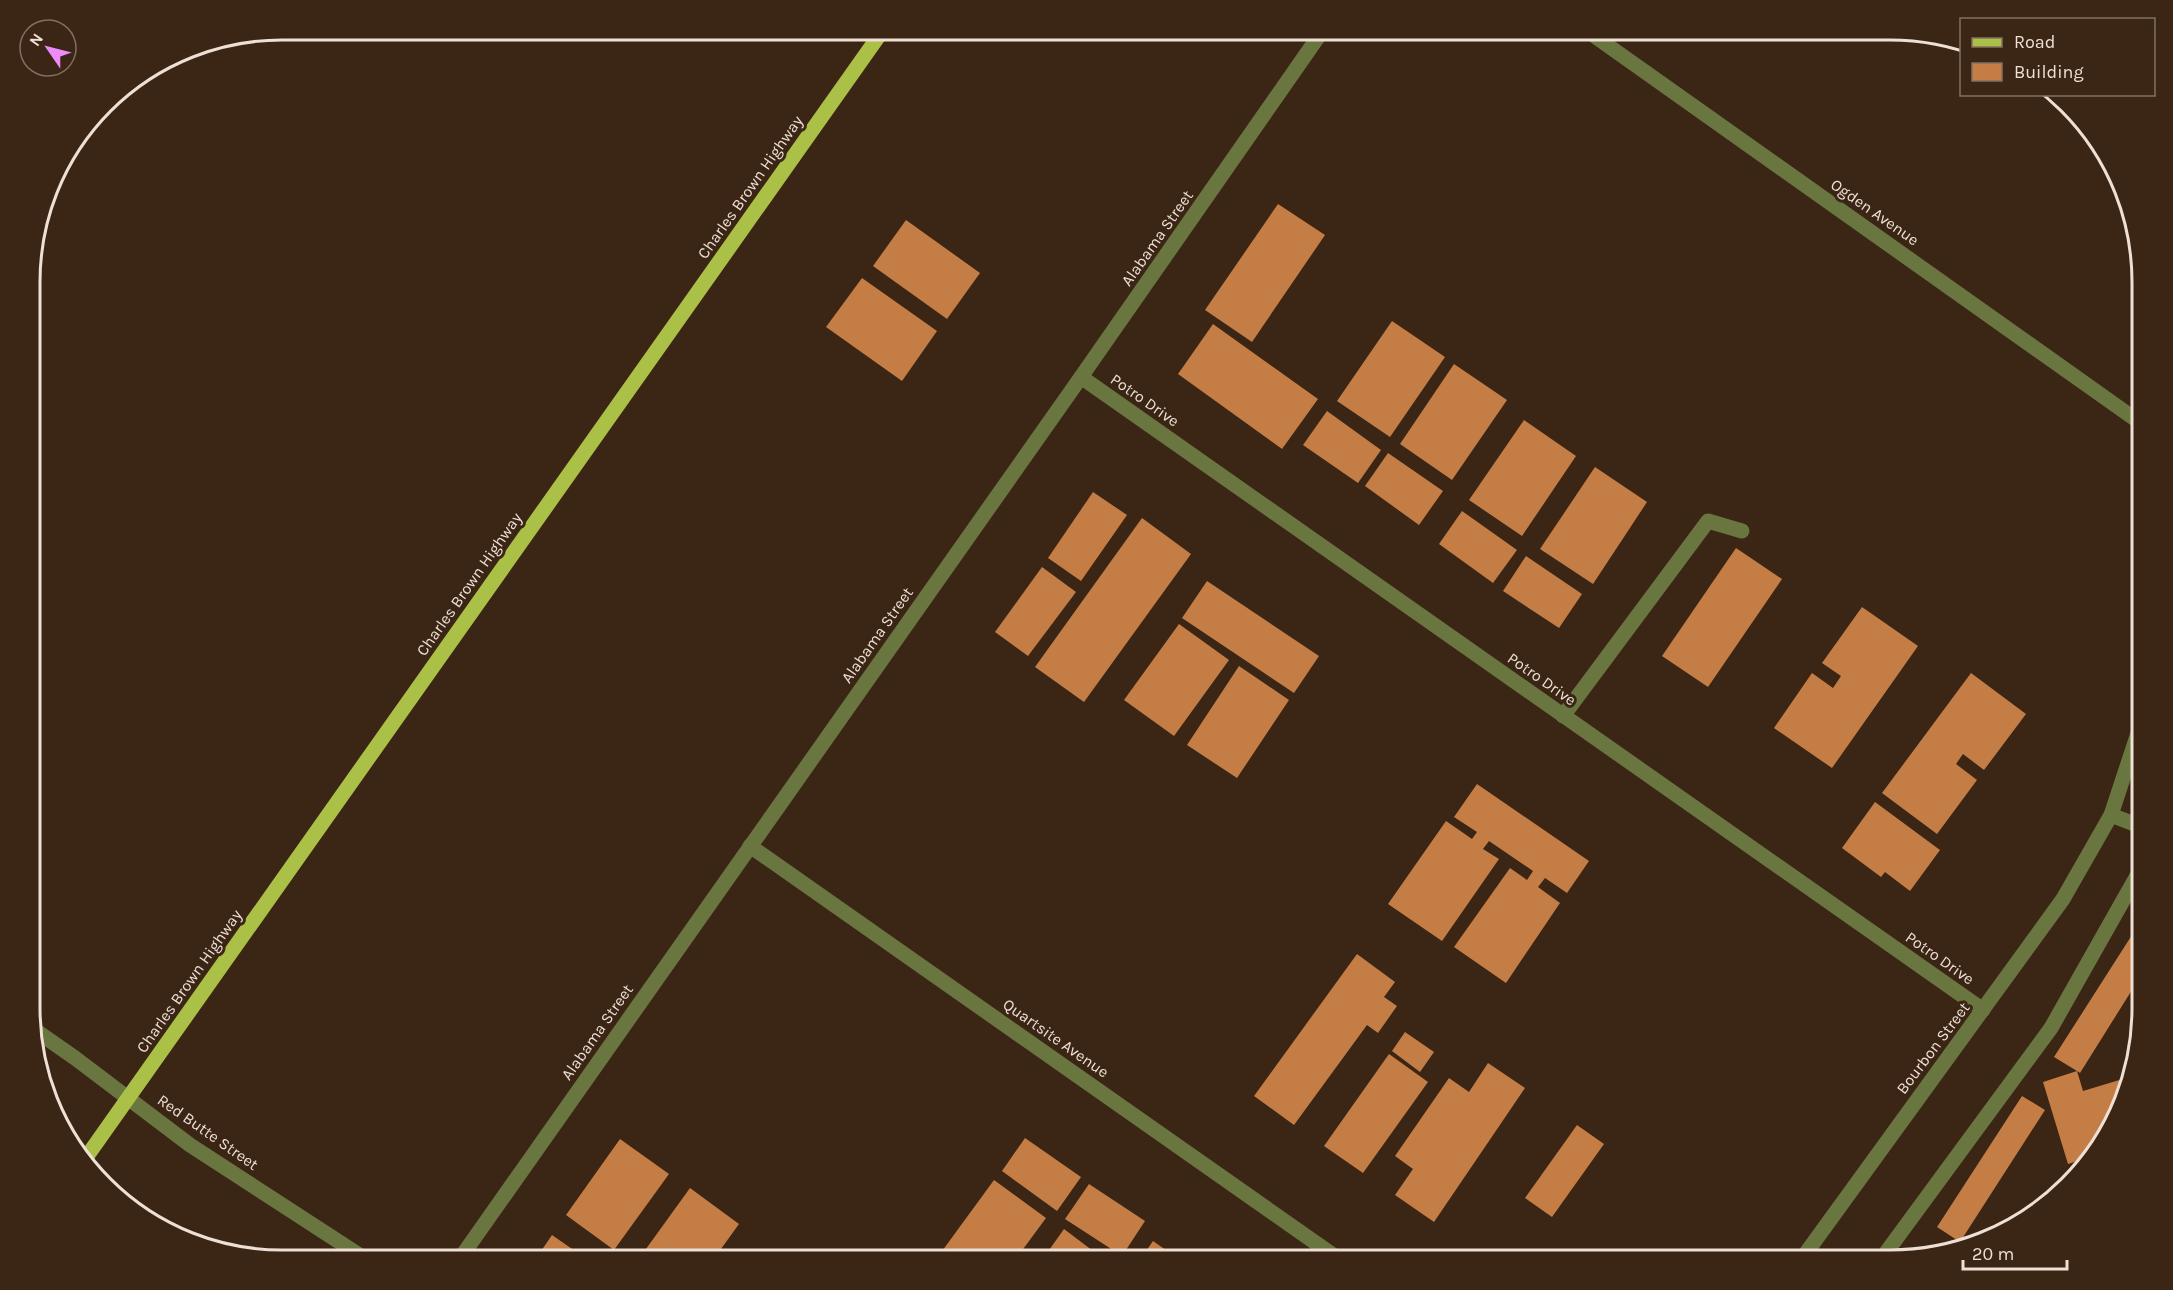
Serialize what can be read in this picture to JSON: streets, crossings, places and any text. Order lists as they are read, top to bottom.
{
  "streets": {
    "main road": ["Charles Brown Highway"],
    "street": [
      "Ogden Avenue",
      "Alabama Street",
      "Potro Drive",
      "Quartsite Avenue",
      "Bourbon Street",
      "Red Butte Street"
    ]
  },
  "crossings": [
    ["Charles Brown Highway", "Red Butte Street"],
    ["Alabama Street", "Potro Drive"],
    ["Alabama Street", "Quartsite Avenue"],
    ["Potro Drive", "Bourbon Street"]
  ],
  "legend": ["Road", "Building"],
  "scale_bar": "20 m",
  "north": "top left"
}
